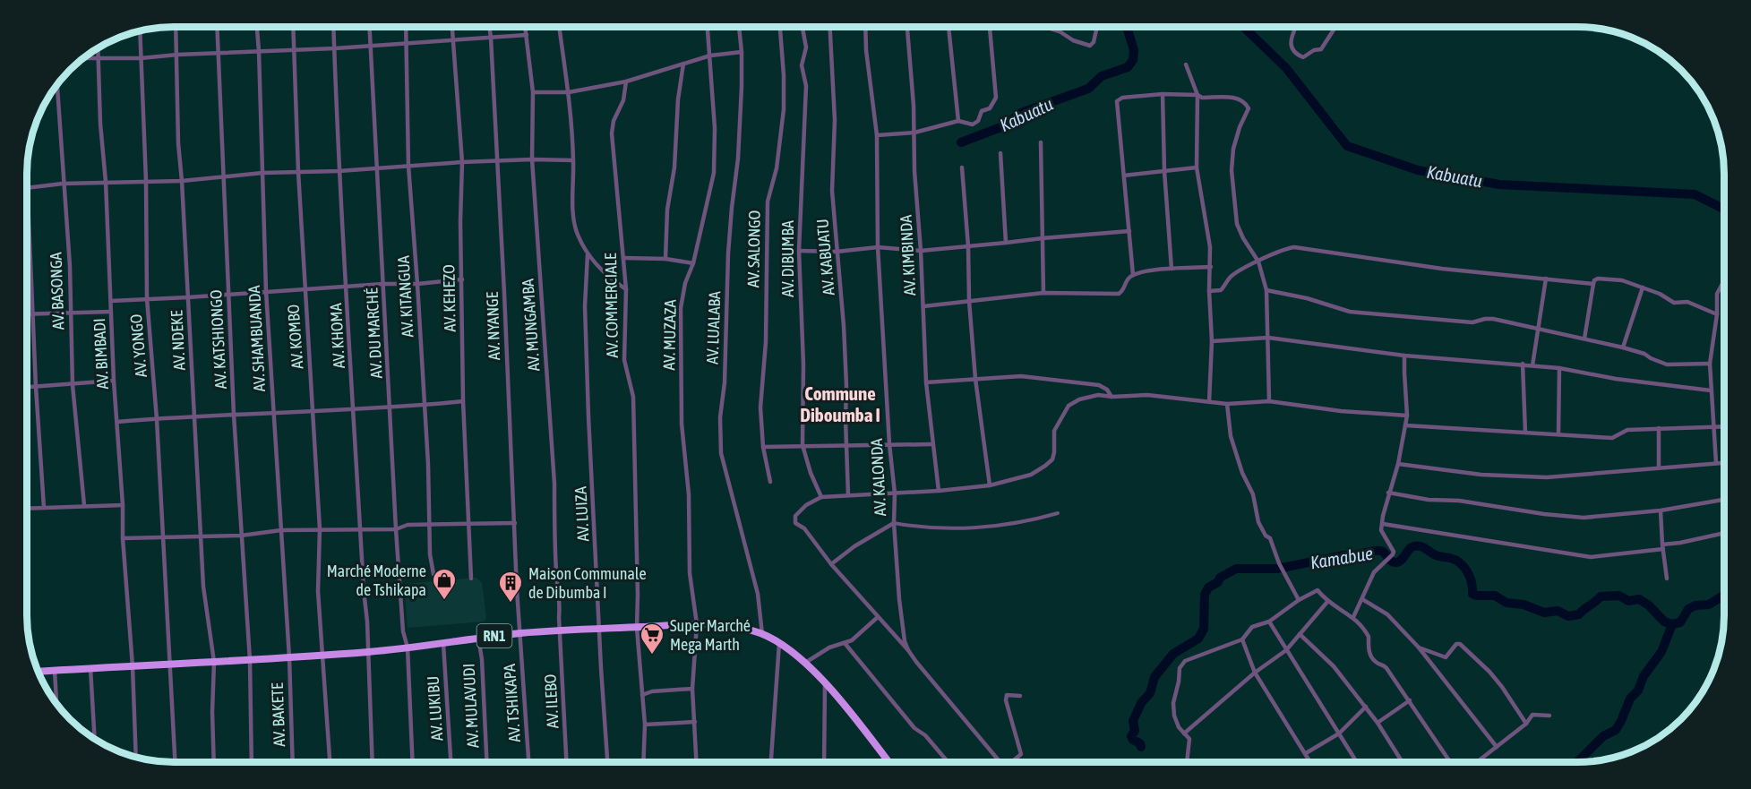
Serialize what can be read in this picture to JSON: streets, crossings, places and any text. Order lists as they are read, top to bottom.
{
  "streets": {
    "highway": ["RN1"],
    "street": [
      "AV. SALONGO",
      "AV. KIMBINDA",
      "AV. KABUATU",
      "AV. DIBUMBA",
      "AV. BASONGA",
      "AV. KITANGUA",
      "AV. KEHEZO",
      "AV. COMMERCIALE",
      "AV. MUNGAMBA",
      "AV. NYANGE",
      "AV. LUALABA",
      "AV. DU MARCHÉ",
      "AV. MUZAZA",
      "AV. KHOMA",
      "AV. KOMBO",
      "AV. SHAMBUANDA",
      "AV. KATSHIONGO",
      "AV. NDEKE",
      "AV. YONGO",
      "AV. BIMBADI",
      "AV. KALONDA",
      "AV. LUIZA",
      "AV. ILEBO",
      "AV. TSHIKAPA",
      "AV. MULAVUDI",
      "AV. LUKIBU",
      "AV. BAKETE"
    ]
  },
  "crossings": [
    ["AV. COMMERCIALE", "RN1"],
    ["AV. MUNGAMBA", "RN1"],
    ["AV. MUNGAMBA", "AV. ILEBO"],
    ["AV. NYANGE", "RN1"],
    ["AV. NYANGE", "AV. TSHIKAPA"],
    ["AV. LUALABA", "RN1"],
    ["AV. DU MARCHÉ", "RN1"],
    ["AV. MUZAZA", "RN1"],
    ["AV. KHOMA", "RN1"],
    ["AV. KOMBO", "RN1"],
    ["AV. SHAMBUANDA", "RN1"],
    ["AV. SHAMBUANDA", "AV. BAKETE"],
    ["AV. KATSHIONGO", "RN1"],
    ["AV. NDEKE", "RN1"],
    ["AV. YONGO", "RN1"],
    ["AV. BIMBADI", "RN1"],
    ["AV. LUIZA", "RN1"],
    ["RN1", "AV. ILEBO"],
    ["RN1", "AV. TSHIKAPA"],
    ["RN1", "AV. MULAVUDI"],
    ["RN1", "AV. LUKIBU"],
    ["RN1", "AV. BAKETE"]
  ],
  "districts": ["Commune Diboumba I"],
  "water": ["Kabuatu", "Kamabue"],
  "places": {
    "shop": ["Marché Moderne de Tshikapa"],
    "building": ["Maison Communale de Dibumba I"],
    "supermarket": ["Super Marché Mega Marth"]
  }
}
